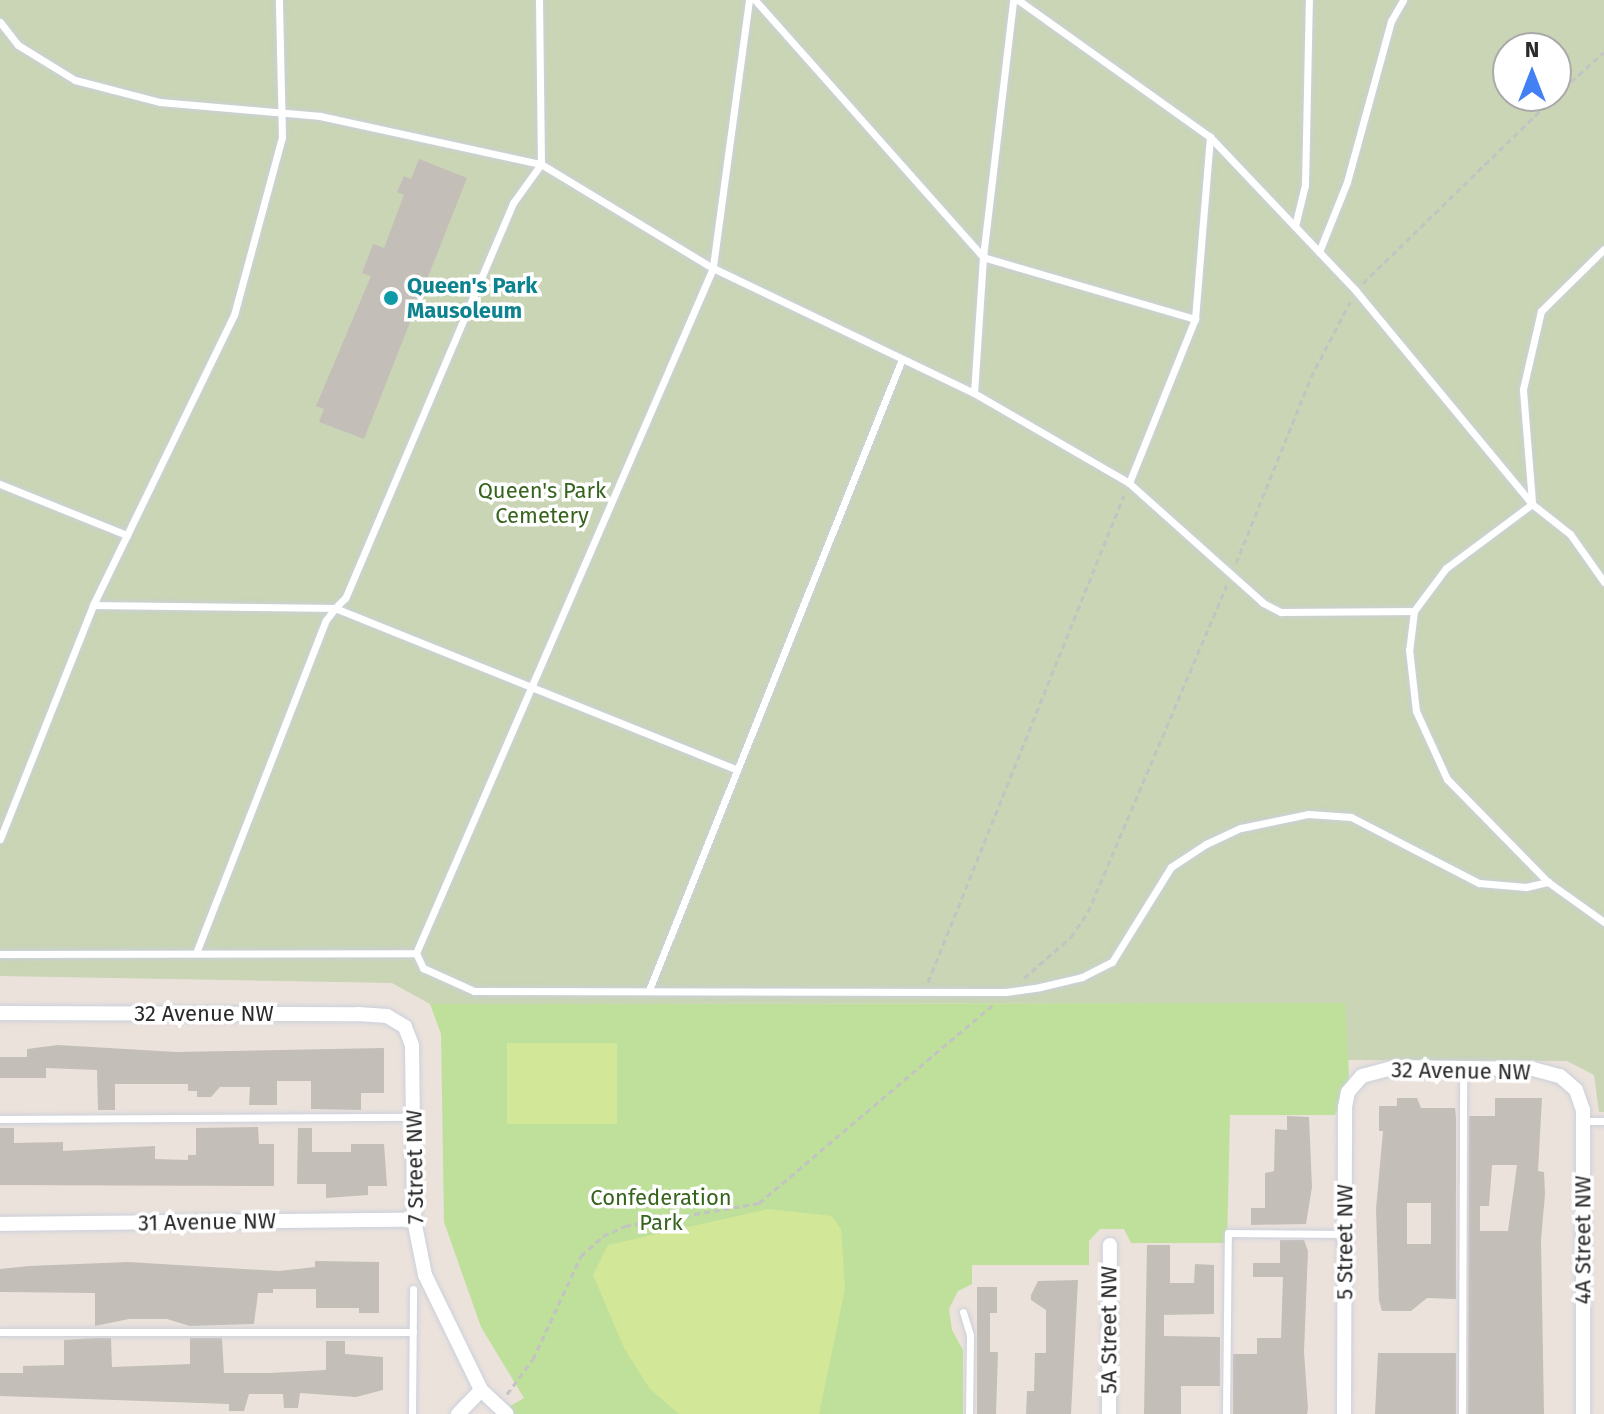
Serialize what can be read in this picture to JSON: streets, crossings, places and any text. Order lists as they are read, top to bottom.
{
  "streets": {
    "street": [
      "32 Avenue NW",
      "7 Street NW",
      "31 Avenue NW",
      "4A Street NW",
      "5 Street NW",
      "5A Street NW"
    ]
  },
  "crossings": [
    ["32 Avenue NW", "7 Street NW"],
    ["32 Avenue NW", "4A Street NW"],
    ["32 Avenue NW", "5 Street NW"],
    ["7 Street NW", "31 Avenue NW"]
  ],
  "parks": ["Queen's Park Cemetery", "Confederation Park"],
  "places": ["Queen's Park Mausoleum"],
  "north": "top"
}
